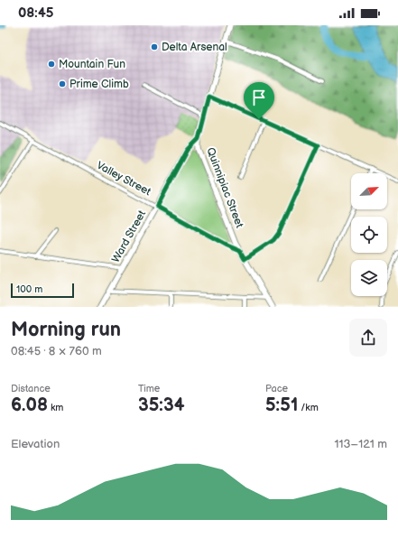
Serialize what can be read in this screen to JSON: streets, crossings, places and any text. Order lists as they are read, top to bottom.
{
  "streets": {
    "main road": ["Quinnipiac Street", "Ward Street"],
    "street": ["Valley Street"]
  },
  "crossings": [
    ["Valley Street", "Quinnipiac Street"],
    ["Valley Street", "Ward Street"],
    ["Quinnipiac Street", "Ward Street"]
  ],
  "places": ["Delta Arsenal", "Mountain Fun", "Prime Climb"],
  "scale_bar": "100 m",
  "north": "top right",
  "page": {
    "status": "08:45",
    "scale": "100 m",
    "heading": ["Morning run", "08:45 · 8 × 760 m"],
    "stats": [
      ["Distance", "6.08 km"],
      ["Time", "35:34"],
      ["Pace", "5:51 /km"]
    ],
    "chart": ["Elevation", "113–121 m"]
  }
}
